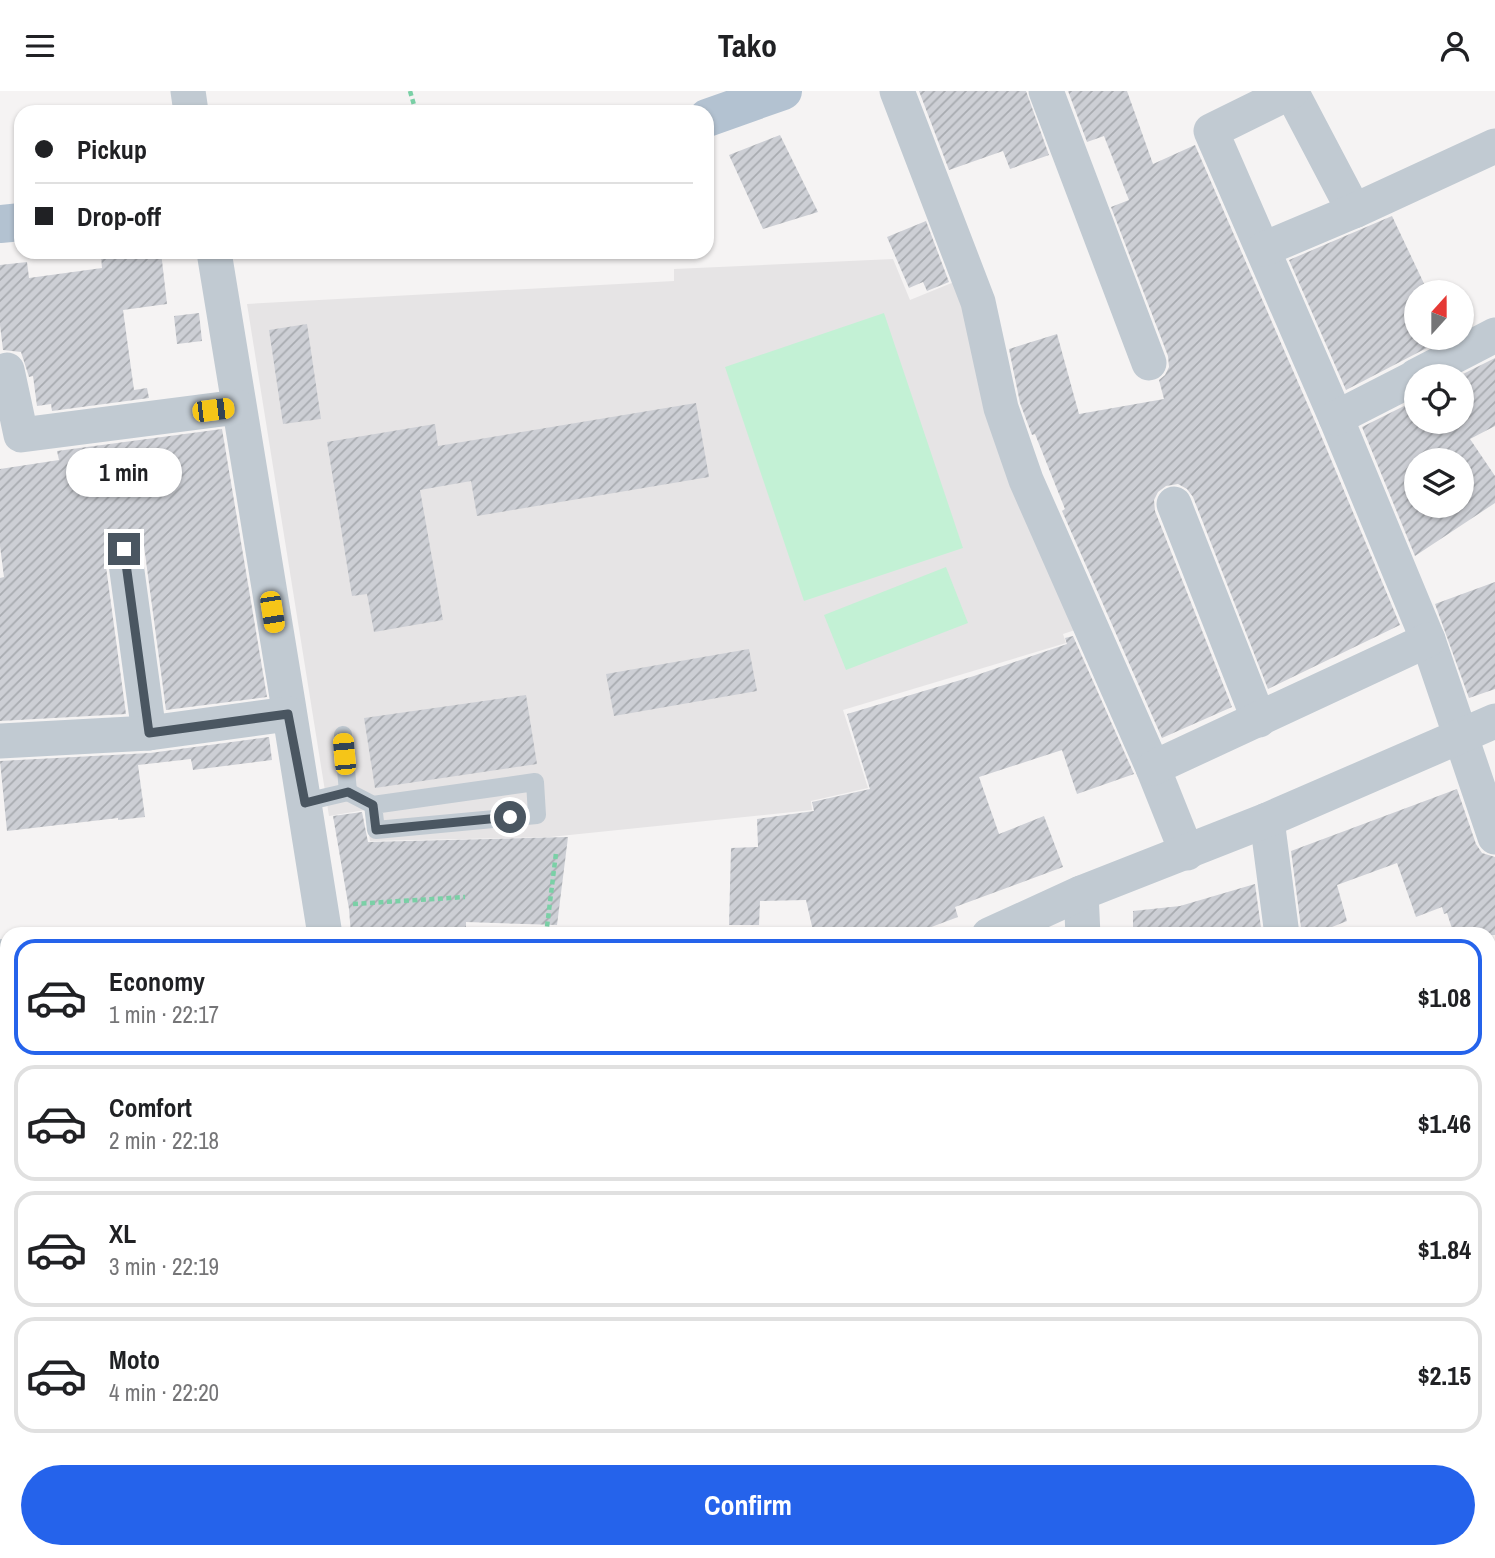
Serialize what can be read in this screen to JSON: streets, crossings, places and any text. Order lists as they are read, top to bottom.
{
  "north": "top",
  "page": {
    "header": "Tako",
    "banner": ["Pickup", "Drop-off"],
    "bubble": "1 min",
    "list": [
      {
        "name": "Economy",
        "note": "1 min · 22:17",
        "value": "$1.08"
      },
      {
        "name": "Comfort",
        "note": "2 min · 22:18",
        "value": "$1.46"
      },
      {
        "name": "XL",
        "note": "3 min · 22:19",
        "value": "$1.84"
      },
      {
        "name": "Moto",
        "note": "4 min · 22:20",
        "value": "$2.15"
      }
    ],
    "buttons": "Confirm"
  }
}
